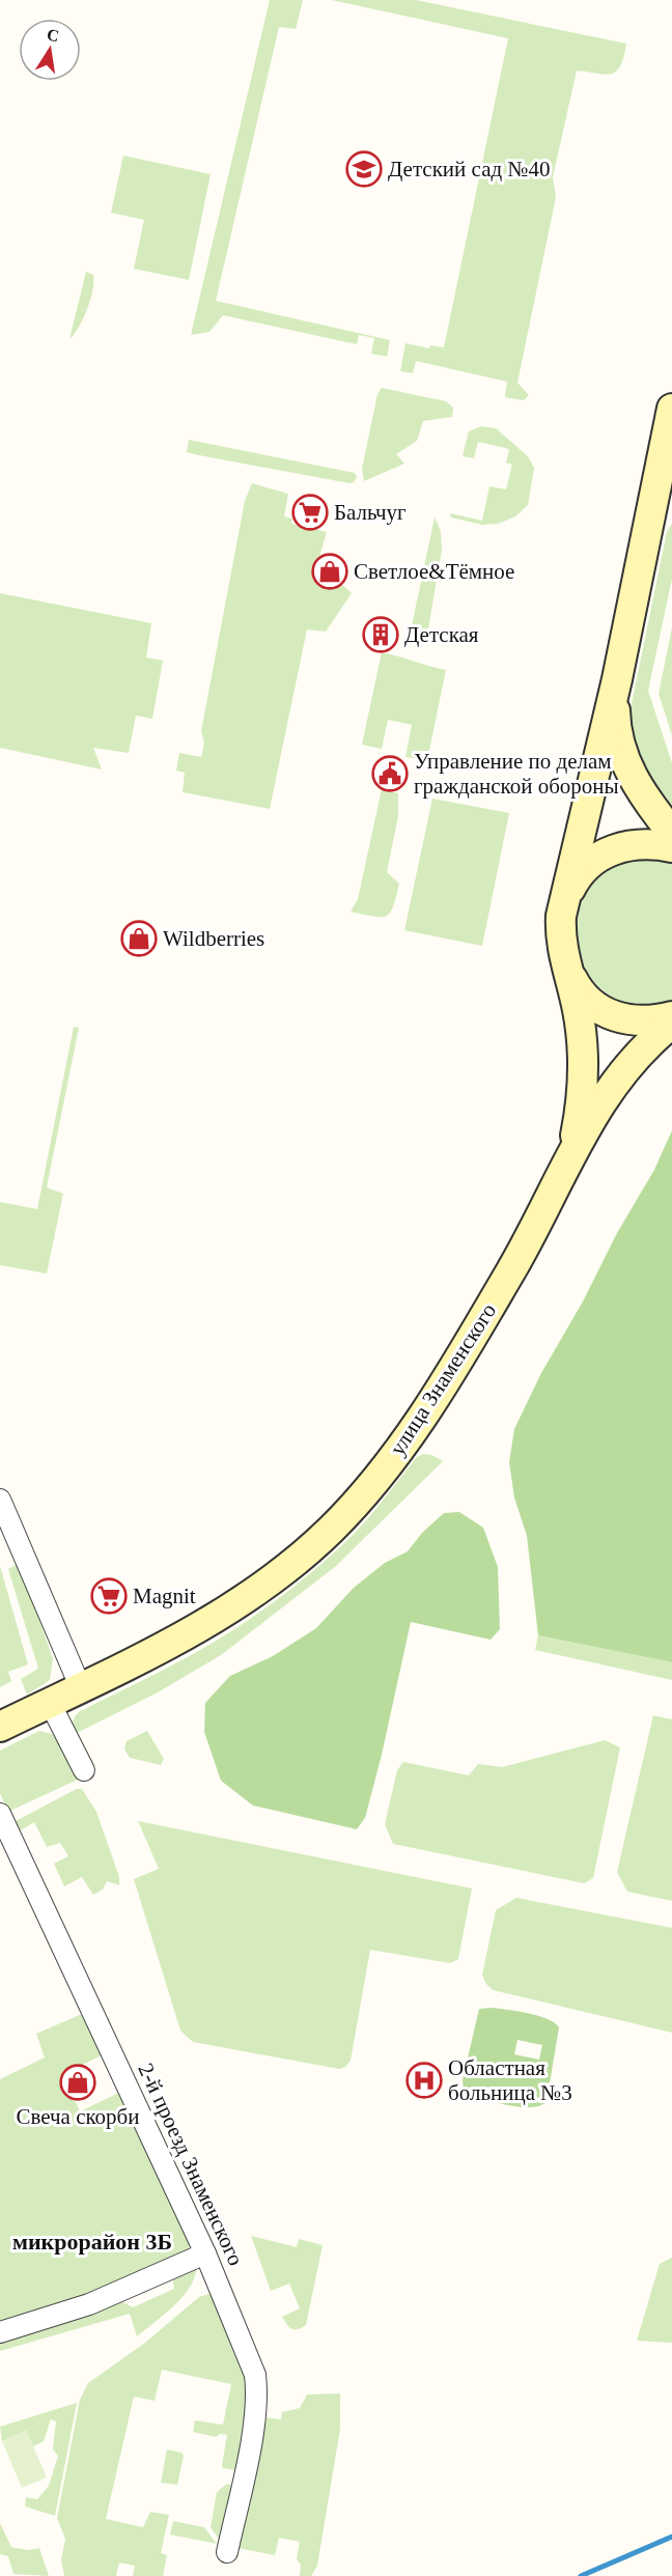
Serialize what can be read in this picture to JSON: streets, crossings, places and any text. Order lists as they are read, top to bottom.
{
  "streets": {
    "main road": ["улица Знаменского"],
    "street": ["2-й проезд Знаменского"]
  },
  "districts": ["микрорайон 3Б"],
  "places": {
    "school or university": ["Детский сад №40"],
    "supermarket": ["Бальчуг", "Magnit"],
    "shop": ["Светлое&Тёмное", "Wildberries", "Свеча скорби"],
    "building": ["Детская"],
    "public building": ["Управление по делам гражданской обороны"],
    "hospital": ["Областная больница №3"]
  },
  "north": "top"
}
